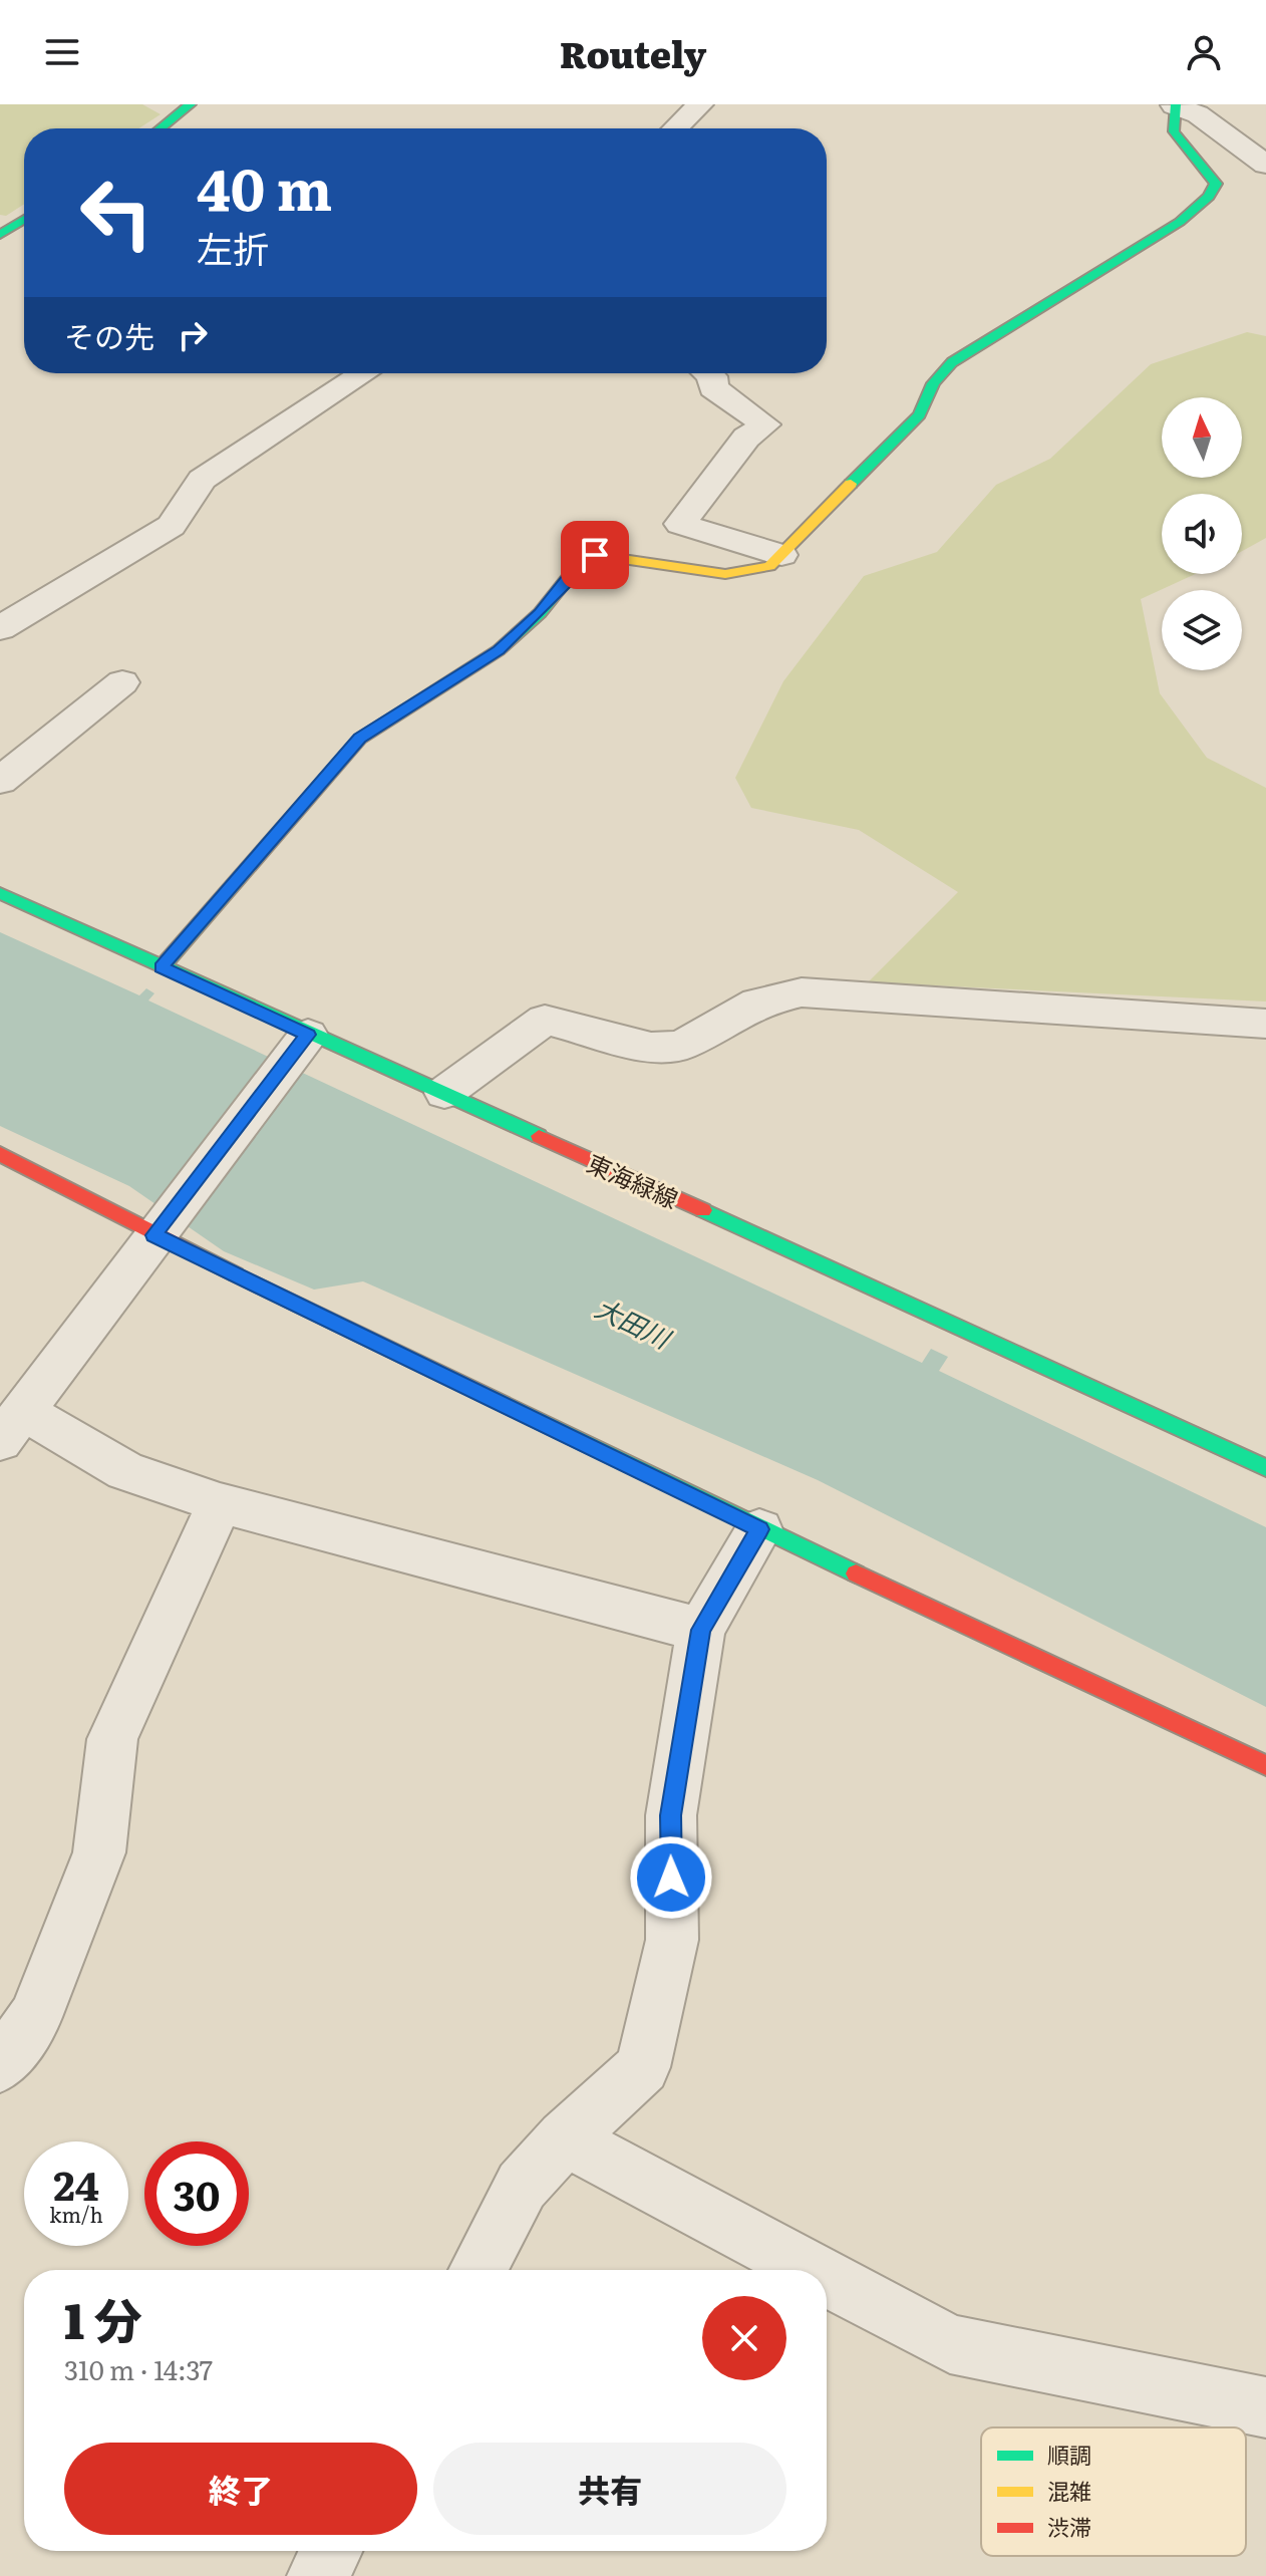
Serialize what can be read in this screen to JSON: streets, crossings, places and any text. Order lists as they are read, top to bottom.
{
  "streets": {
    "street": ["東海緑線"]
  },
  "water": ["大田川"],
  "legend": ["順調", "混雑", "渋滞"],
  "north": "top",
  "page": {
    "header": "Routely",
    "turn": ["40 m", "左折"],
    "then": "その先",
    "speed": "24 km/h",
    "limit": "30",
    "heading": ["1 分", "310 m · 14:37"],
    "buttons": ["終了", "共有"]
  }
}
